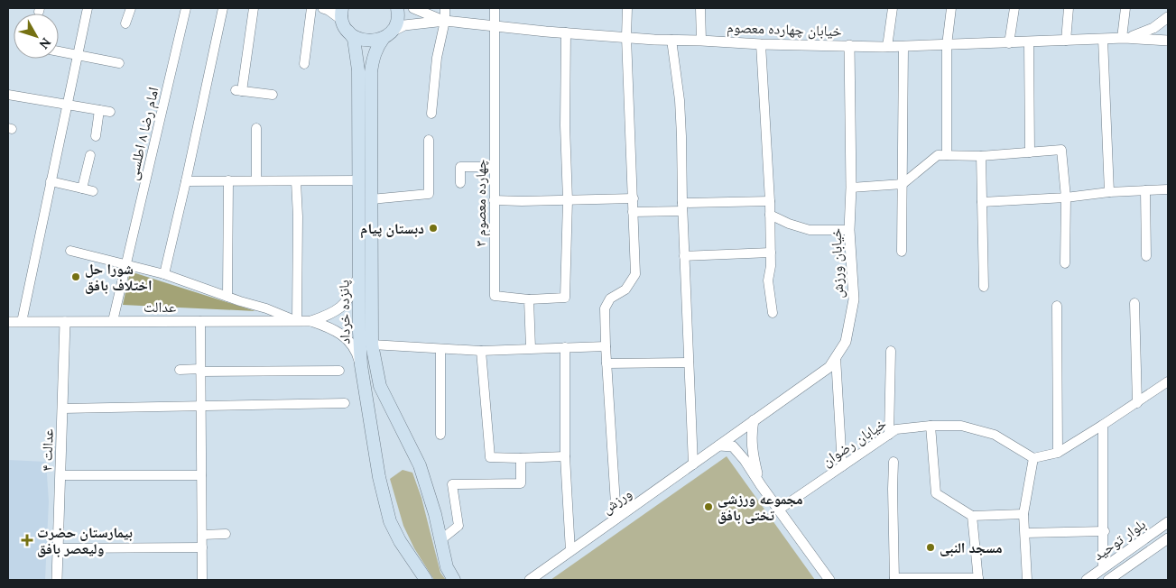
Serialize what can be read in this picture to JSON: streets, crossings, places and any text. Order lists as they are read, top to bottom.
{
  "streets": {
    "main road": ["پانزده خرداد"],
    "street": [
      "خیابان چهارده معصوم",
      "امام رضا ۸ اطلسی",
      "چهارده معصوم ۳",
      "خیابان ورزش",
      "عدالت",
      "خیابان رضوان",
      "عدالت ۴",
      "ورزش",
      "بلوار توحید"
    ]
  },
  "crossings": [
    ["خیابان چهارده معصوم", "چهارده معصوم ۳"],
    ["خیابان چهارده معصوم", "خیابان ورزش"],
    ["امام رضا ۸ اطلسی", "عدالت"],
    ["خیابان ورزش", "ورزش"],
    ["عدالت", "پانزده خرداد"],
    ["عدالت", "عدالت ۴"]
  ],
  "places": {
    "other": [
      "دبستان پیام",
      "شورا حل اختلاف بافق",
      "مجموعه ورزشی تختی بافق",
      "مسجد النبی"
    ],
    "health": ["بیمارستان حضرت ولیعصر بافق"]
  },
  "north": "bottom right"
}
